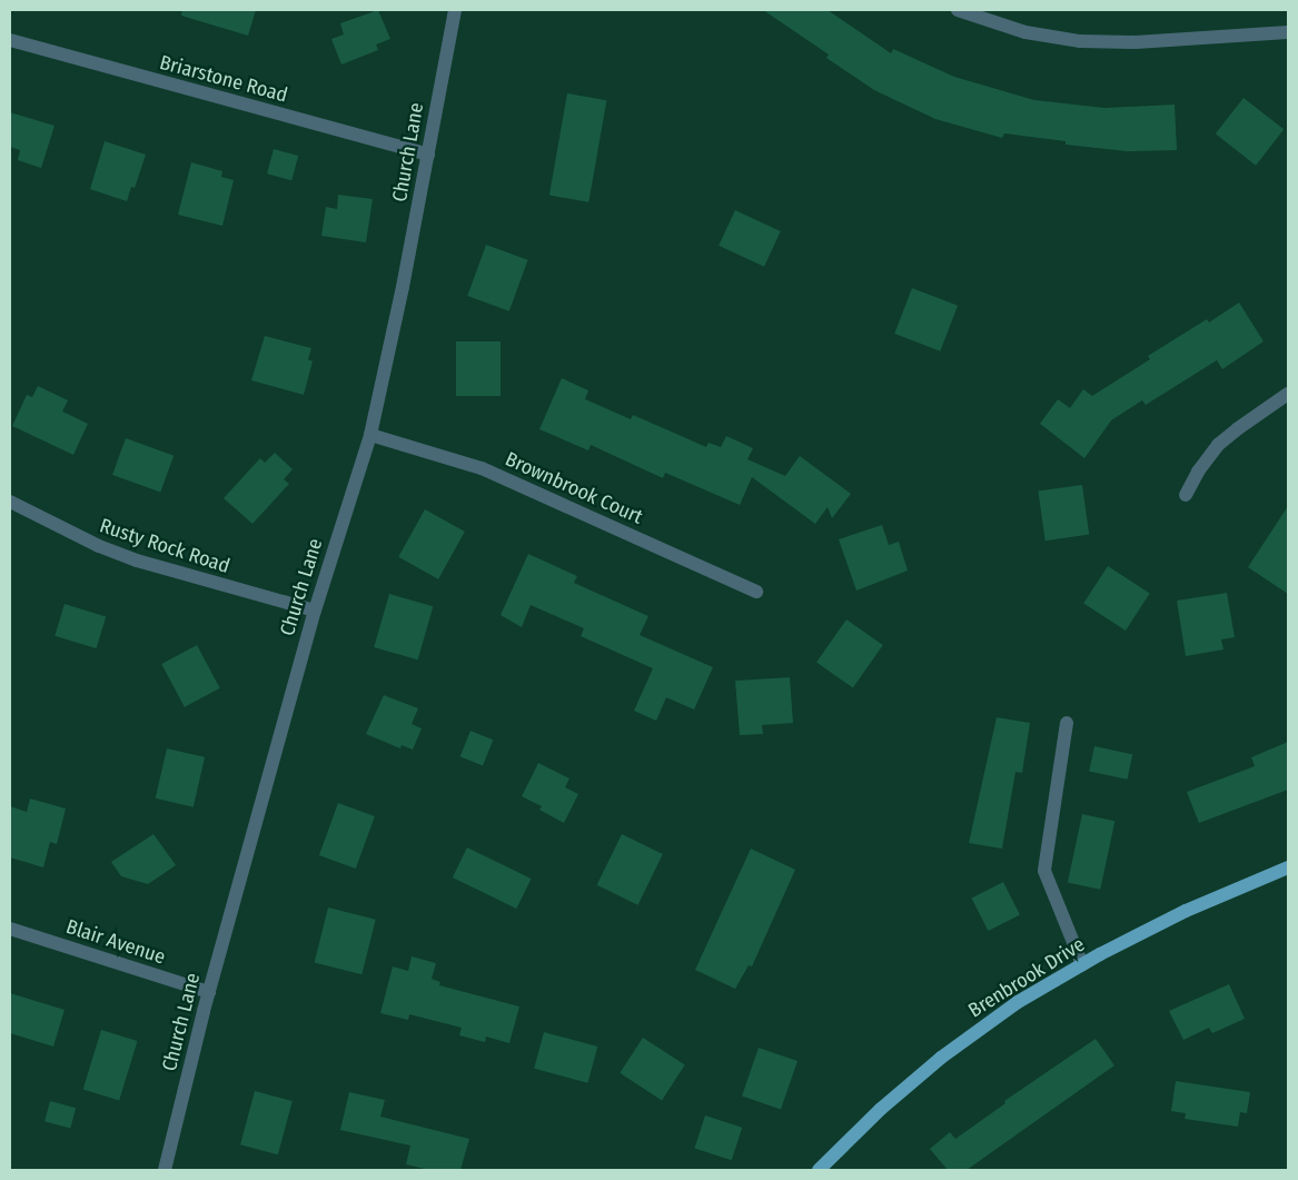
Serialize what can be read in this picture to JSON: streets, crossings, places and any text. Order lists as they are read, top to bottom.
{
  "streets": {
    "main road": ["Brenbrook Drive"],
    "street": [
      "Briarstone Road",
      "Church Lane",
      "Brownbrook Court",
      "Rusty Rock Road",
      "Blair Avenue"
    ]
  },
  "crossings": [
    ["Briarstone Road", "Church Lane"],
    ["Church Lane", "Brownbrook Court"],
    ["Church Lane", "Rusty Rock Road"],
    ["Church Lane", "Blair Avenue"]
  ]
}
